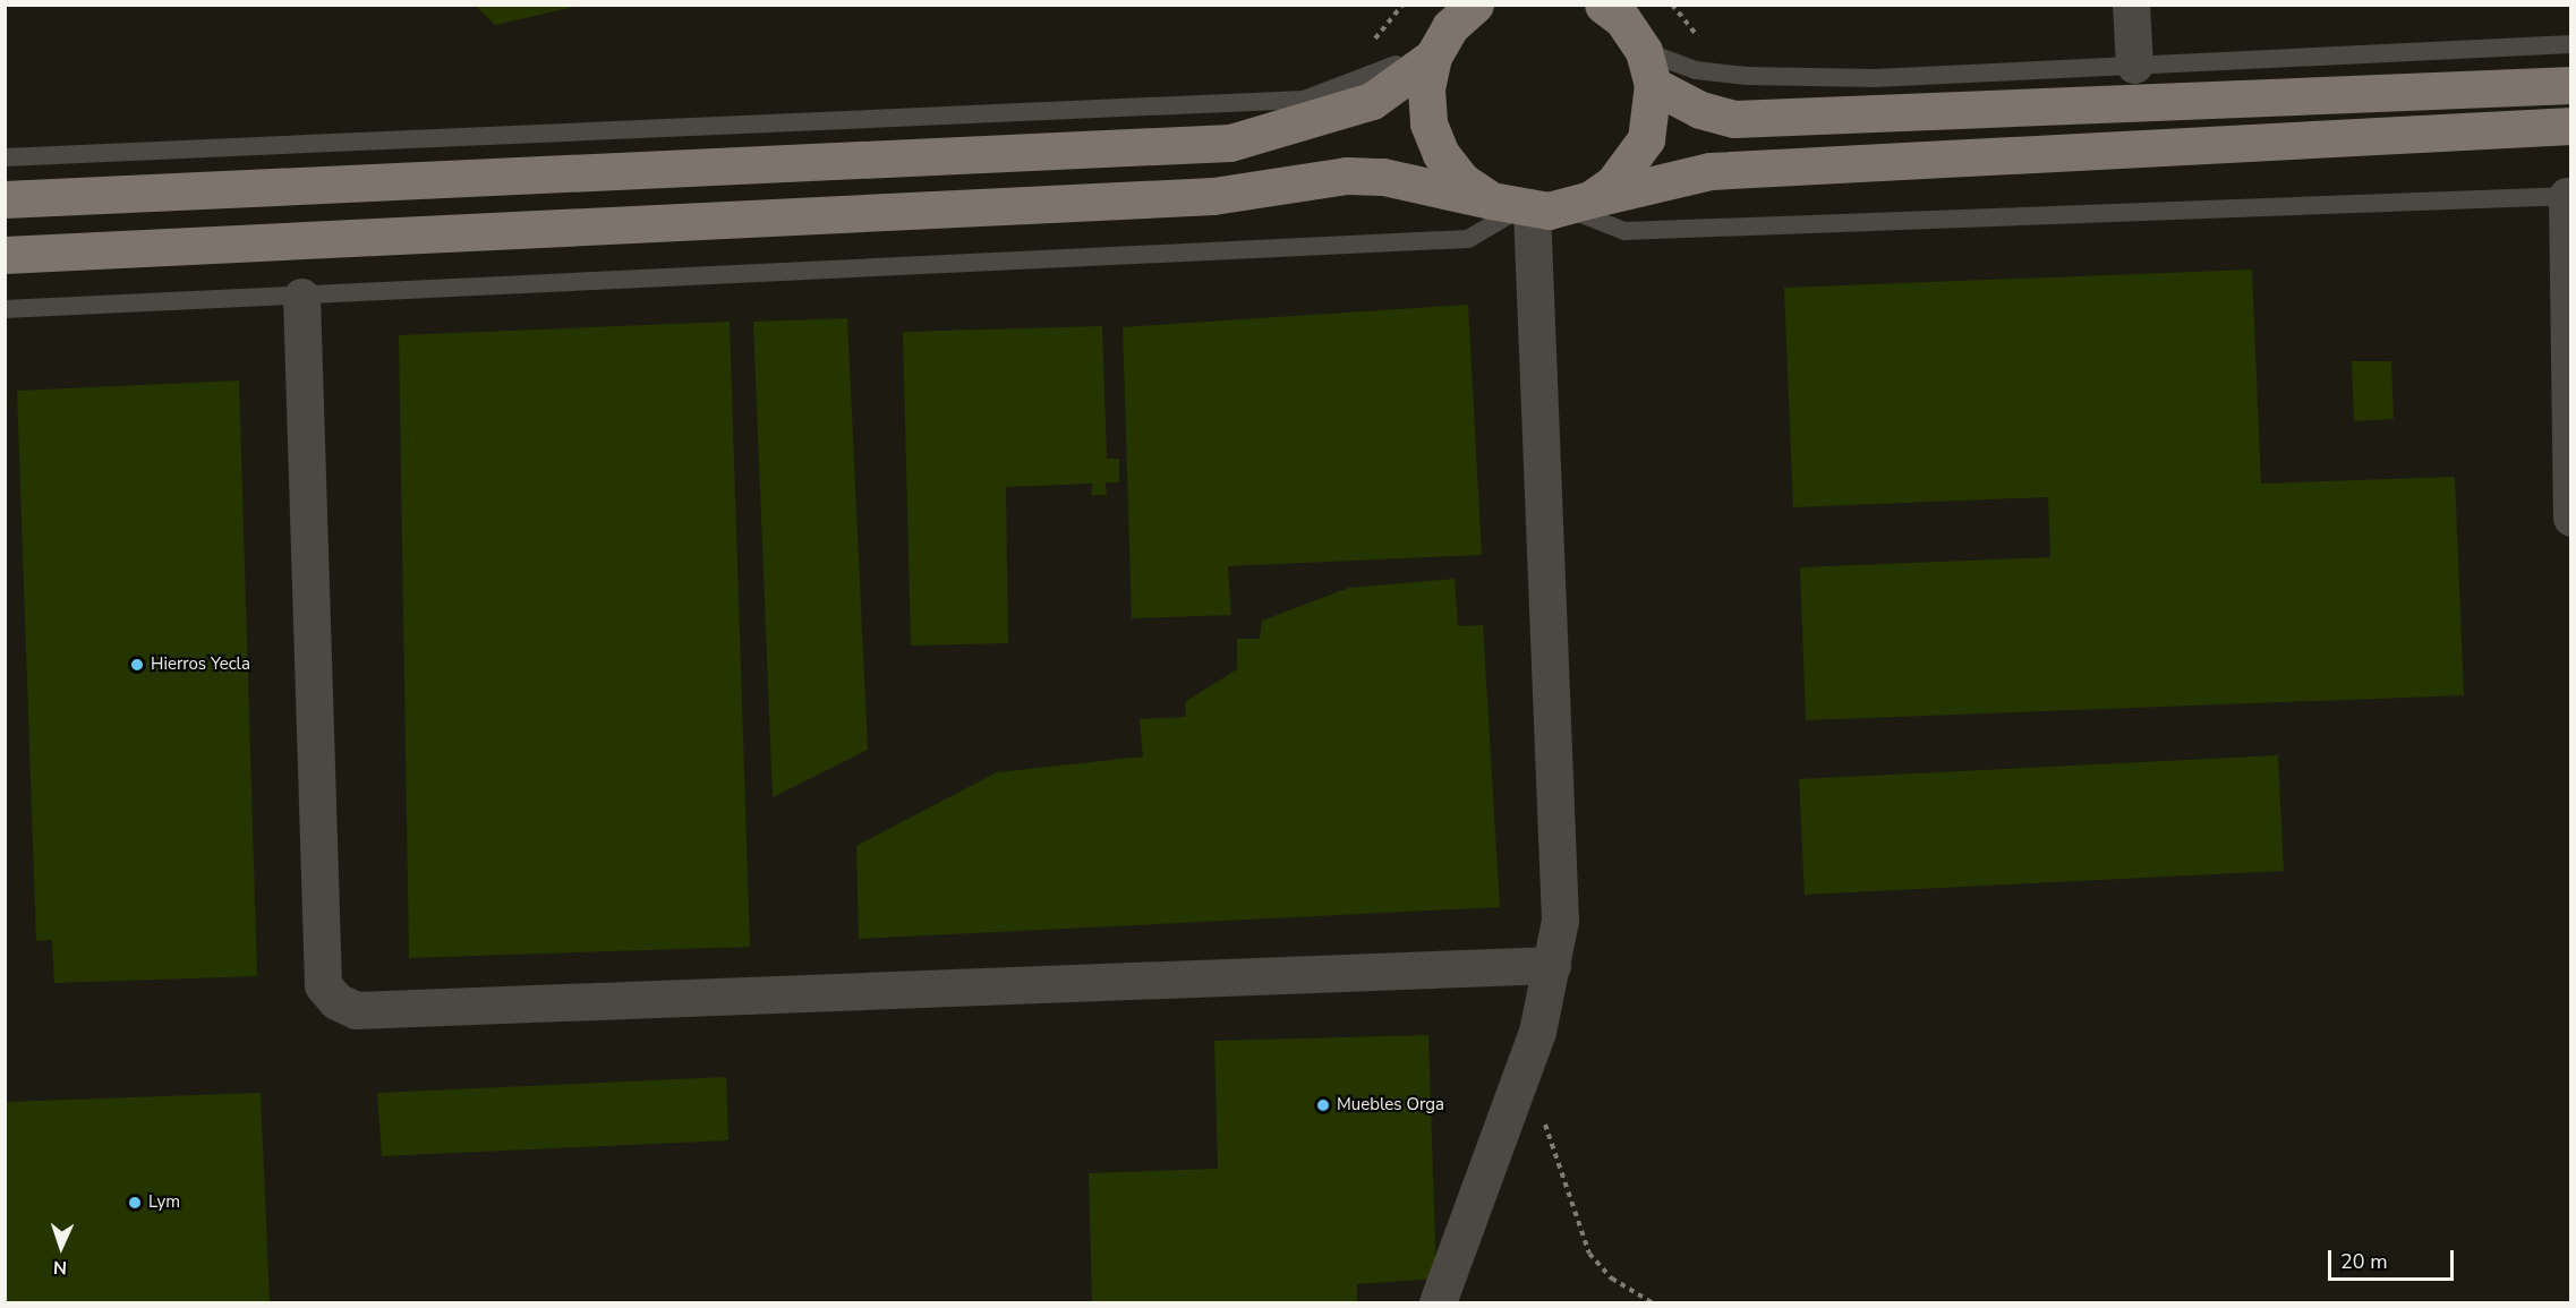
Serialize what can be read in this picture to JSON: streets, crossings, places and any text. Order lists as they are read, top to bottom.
{
  "places": ["Hierros Yecla", "Muebles Orga", "Lym"],
  "scale_bar": "20 m",
  "north": "bottom"
}
